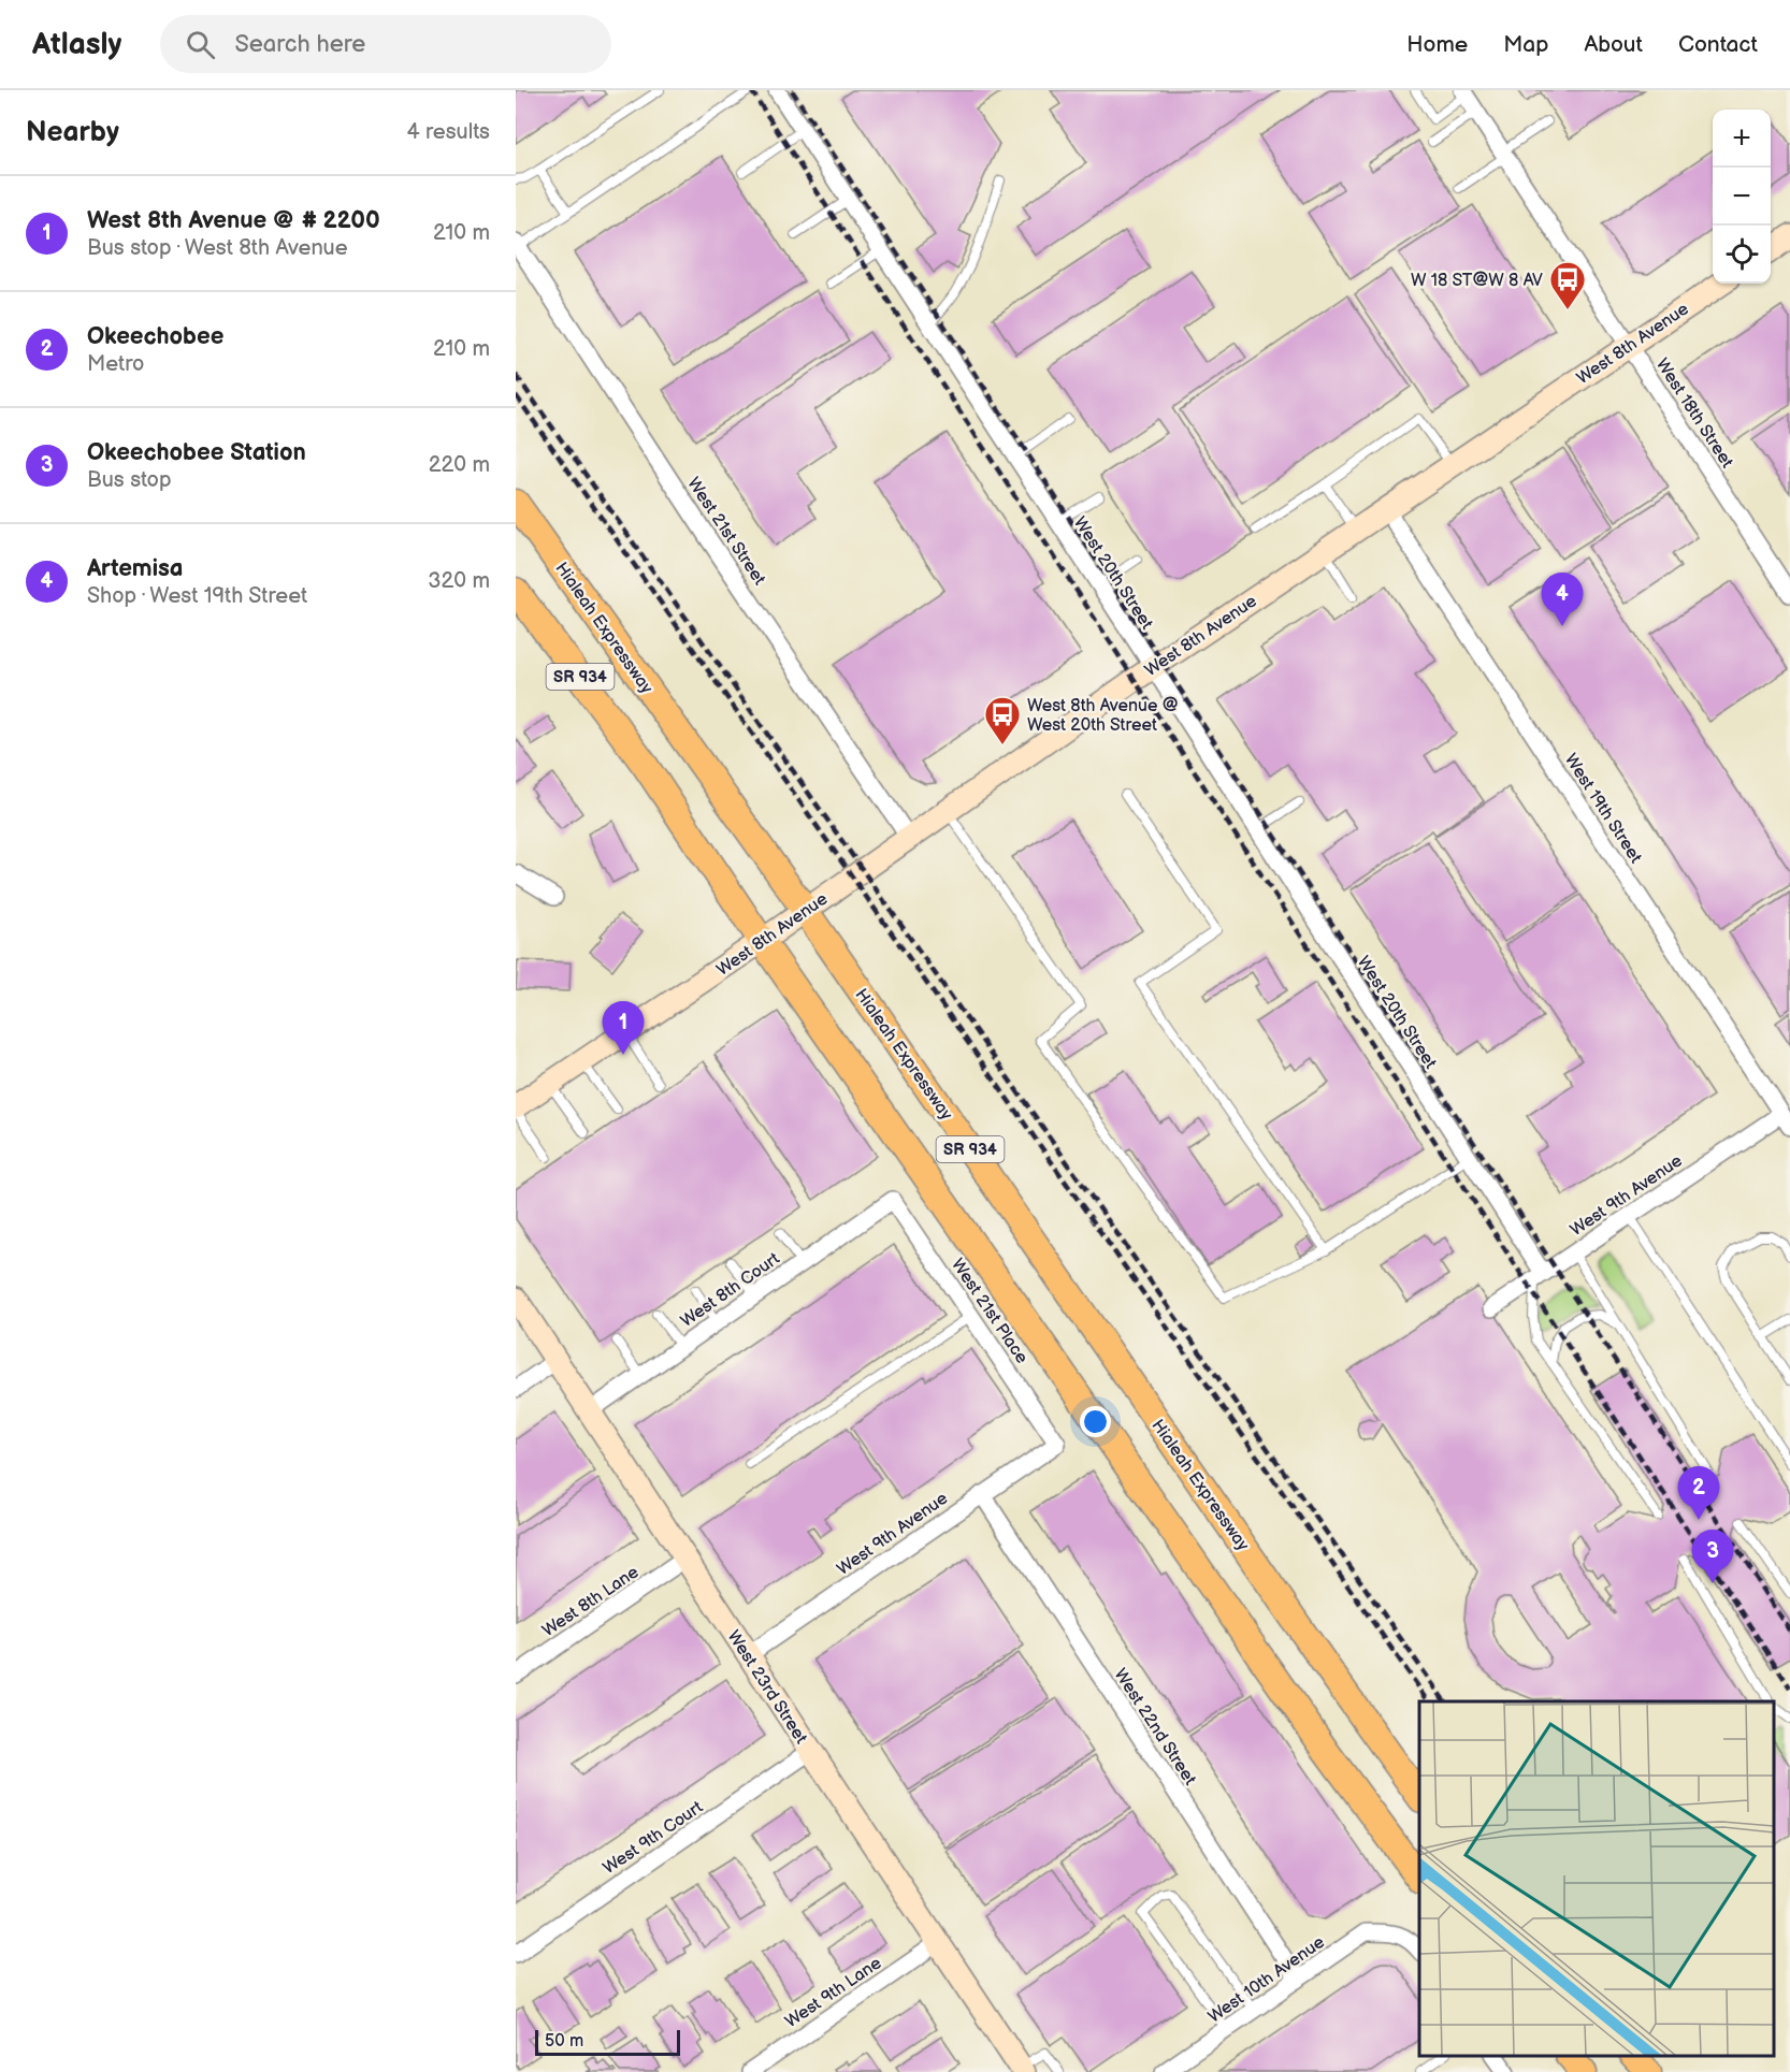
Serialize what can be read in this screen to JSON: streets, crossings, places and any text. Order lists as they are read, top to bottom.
{
  "streets": {
    "main road": ["Hialeah Expressway", "SR 934"],
    "street": [
      "West 8th Avenue",
      "West 18th Street",
      "West 21st Street",
      "West 20th Street",
      "West 19th Street",
      "West 9th Avenue",
      "West 8th Court",
      "West 21st Place",
      "West 8th Lane",
      "West 23rd Street",
      "West 22nd Street",
      "West 9th Court",
      "West 10th Avenue",
      "West 9th Lane"
    ]
  },
  "crossings": [
    ["West 8th Avenue", "West 18th Street"],
    ["West 8th Avenue", "West 21st Street"],
    ["West 8th Avenue", "West 20th Street"],
    ["West 8th Avenue", "Hialeah Expressway"],
    ["West 8th Avenue", "SR 934"],
    ["West 8th Avenue", "West 19th Street"],
    ["West 20th Street", "West 9th Avenue"],
    ["West 19th Street", "West 9th Avenue"],
    ["West 9th Avenue", "West 21st Place"],
    ["West 9th Avenue", "West 23rd Street"],
    ["West 9th Avenue", "West 22nd Street"],
    ["West 8th Court", "West 21st Place"],
    ["West 8th Court", "West 23rd Street"],
    ["West 8th Lane", "West 23rd Street"],
    ["West 23rd Street", "West 9th Court"],
    ["West 23rd Street", "West 9th Lane"],
    ["West 22nd Street", "West 10th Avenue"]
  ],
  "places": {
    "bus stop": ["W 18 ST@W 8 AV", "West 8th Avenue @ West 20th Street"]
  },
  "scale_bar": "50 m",
  "page": {
    "header": "Atlasly",
    "search": "Search here",
    "nav": [
      "Home",
      "Map",
      "About",
      "Contact"
    ],
    "heading": ["Nearby", "4 results"],
    "map_buttons": ["+", "−"],
    "list": [
      {
        "mark": "1",
        "name": "West 8th Avenue @ # 2200",
        "note": "Bus stop · West 8th Avenue",
        "value": "210 m"
      },
      {
        "mark": "2",
        "name": "Okeechobee",
        "note": "Metro",
        "value": "210 m"
      },
      {
        "mark": "3",
        "name": "Okeechobee Station",
        "note": "Bus stop",
        "value": "220 m"
      },
      {
        "mark": "4",
        "name": "Artemisa",
        "note": "Shop · West 19th Street",
        "value": "320 m"
      }
    ],
    "pins": [
      "4",
      "1",
      "2",
      "3"
    ],
    "scale": "50 m"
  }
}
